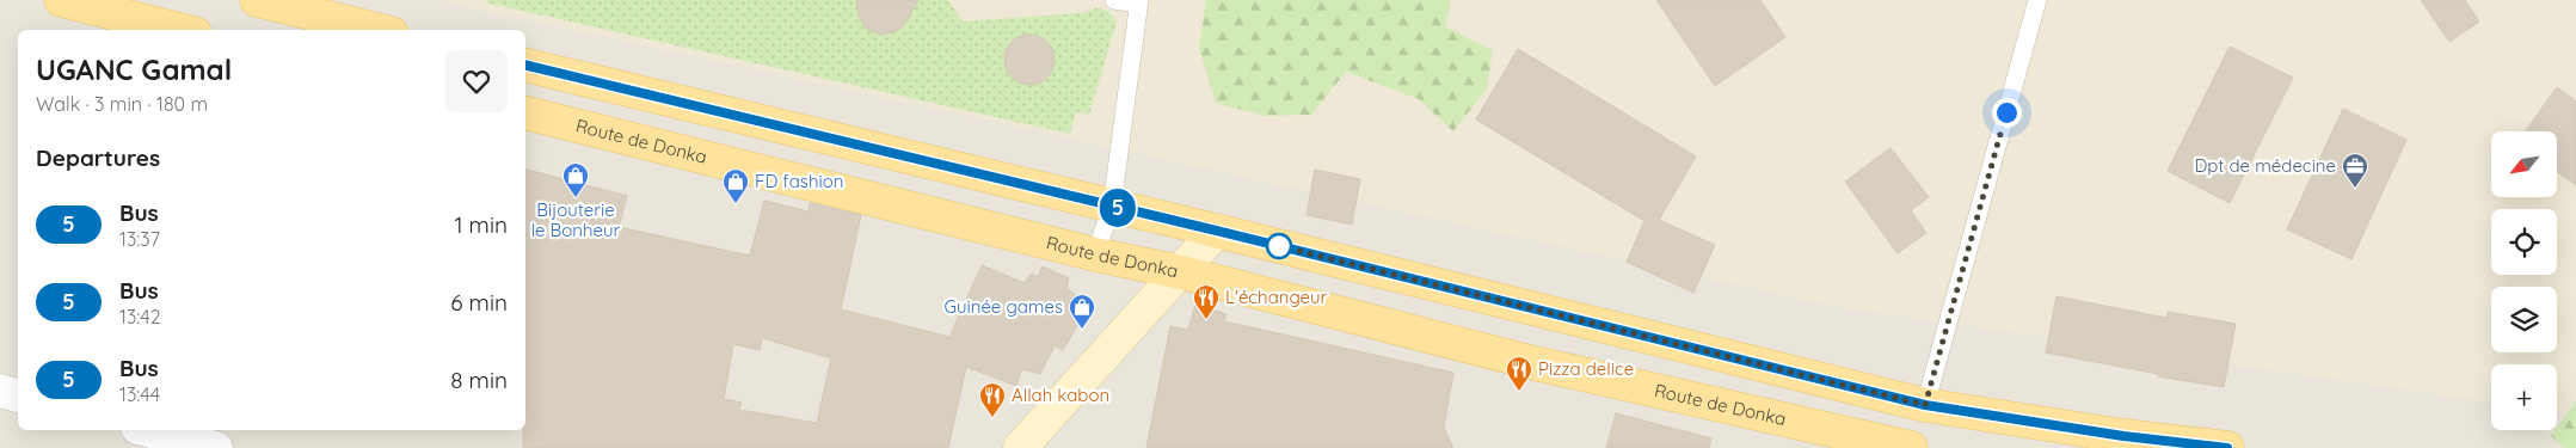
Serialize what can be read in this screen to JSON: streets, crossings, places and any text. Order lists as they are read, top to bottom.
{
  "streets": {
    "main road": ["Route de Donka"]
  },
  "places": {
    "office": ["Dpt de médecine"],
    "shop": ["Bijouterie le Bonheur", "FD fashion", "Guinée games"],
    "restaurant": ["L'échangeur", "Pizza delice", "Allah kabon"]
  },
  "lines": ["bus line 5"],
  "north": "bottom left",
  "page": {
    "on_map": "5",
    "heading": [
      ["UGANC Gamal", "Walk · 3 min · 180 m"],
      "Departures"
    ],
    "map_buttons": "+",
    "list": [
      {
        "mark": "5",
        "name": "Bus",
        "note": "13:37",
        "value": "1 min"
      },
      {
        "mark": "5",
        "name": "Bus",
        "note": "13:42",
        "value": "6 min"
      },
      {
        "mark": "5",
        "name": "Bus",
        "note": "13:44",
        "value": "8 min"
      }
    ]
  }
}
